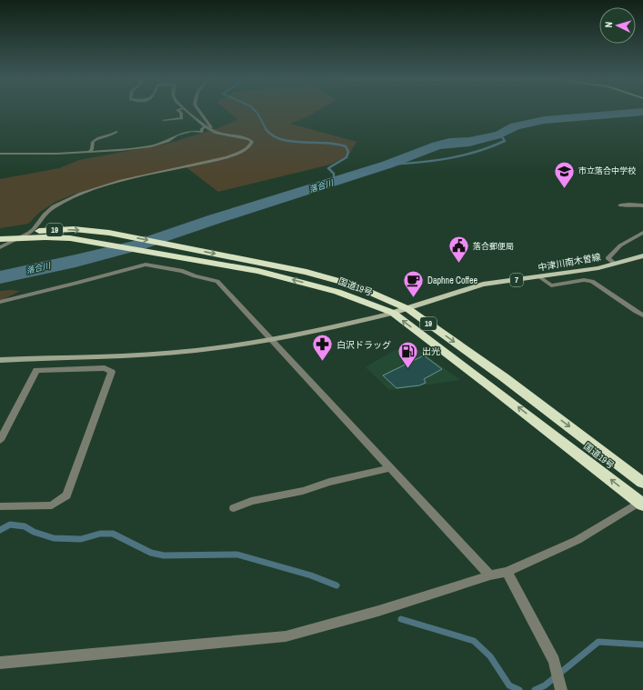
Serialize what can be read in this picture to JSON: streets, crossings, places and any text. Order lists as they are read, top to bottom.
{
  "streets": {
    "highway": ["19", "国道19号"],
    "main road": ["中津川南木曽線", "7"]
  },
  "crossings": [
    ["中津川南木曽線", "国道19号"]
  ],
  "water": ["落合川"],
  "places": {
    "school or university": ["市立落合中学校"],
    "public building": ["落合郵便局"],
    "cafe": ["Daphne Coffee"],
    "pharmacy": ["白沢ドラッグ"],
    "fuel station": ["出光"]
  },
  "north": "left"
}
